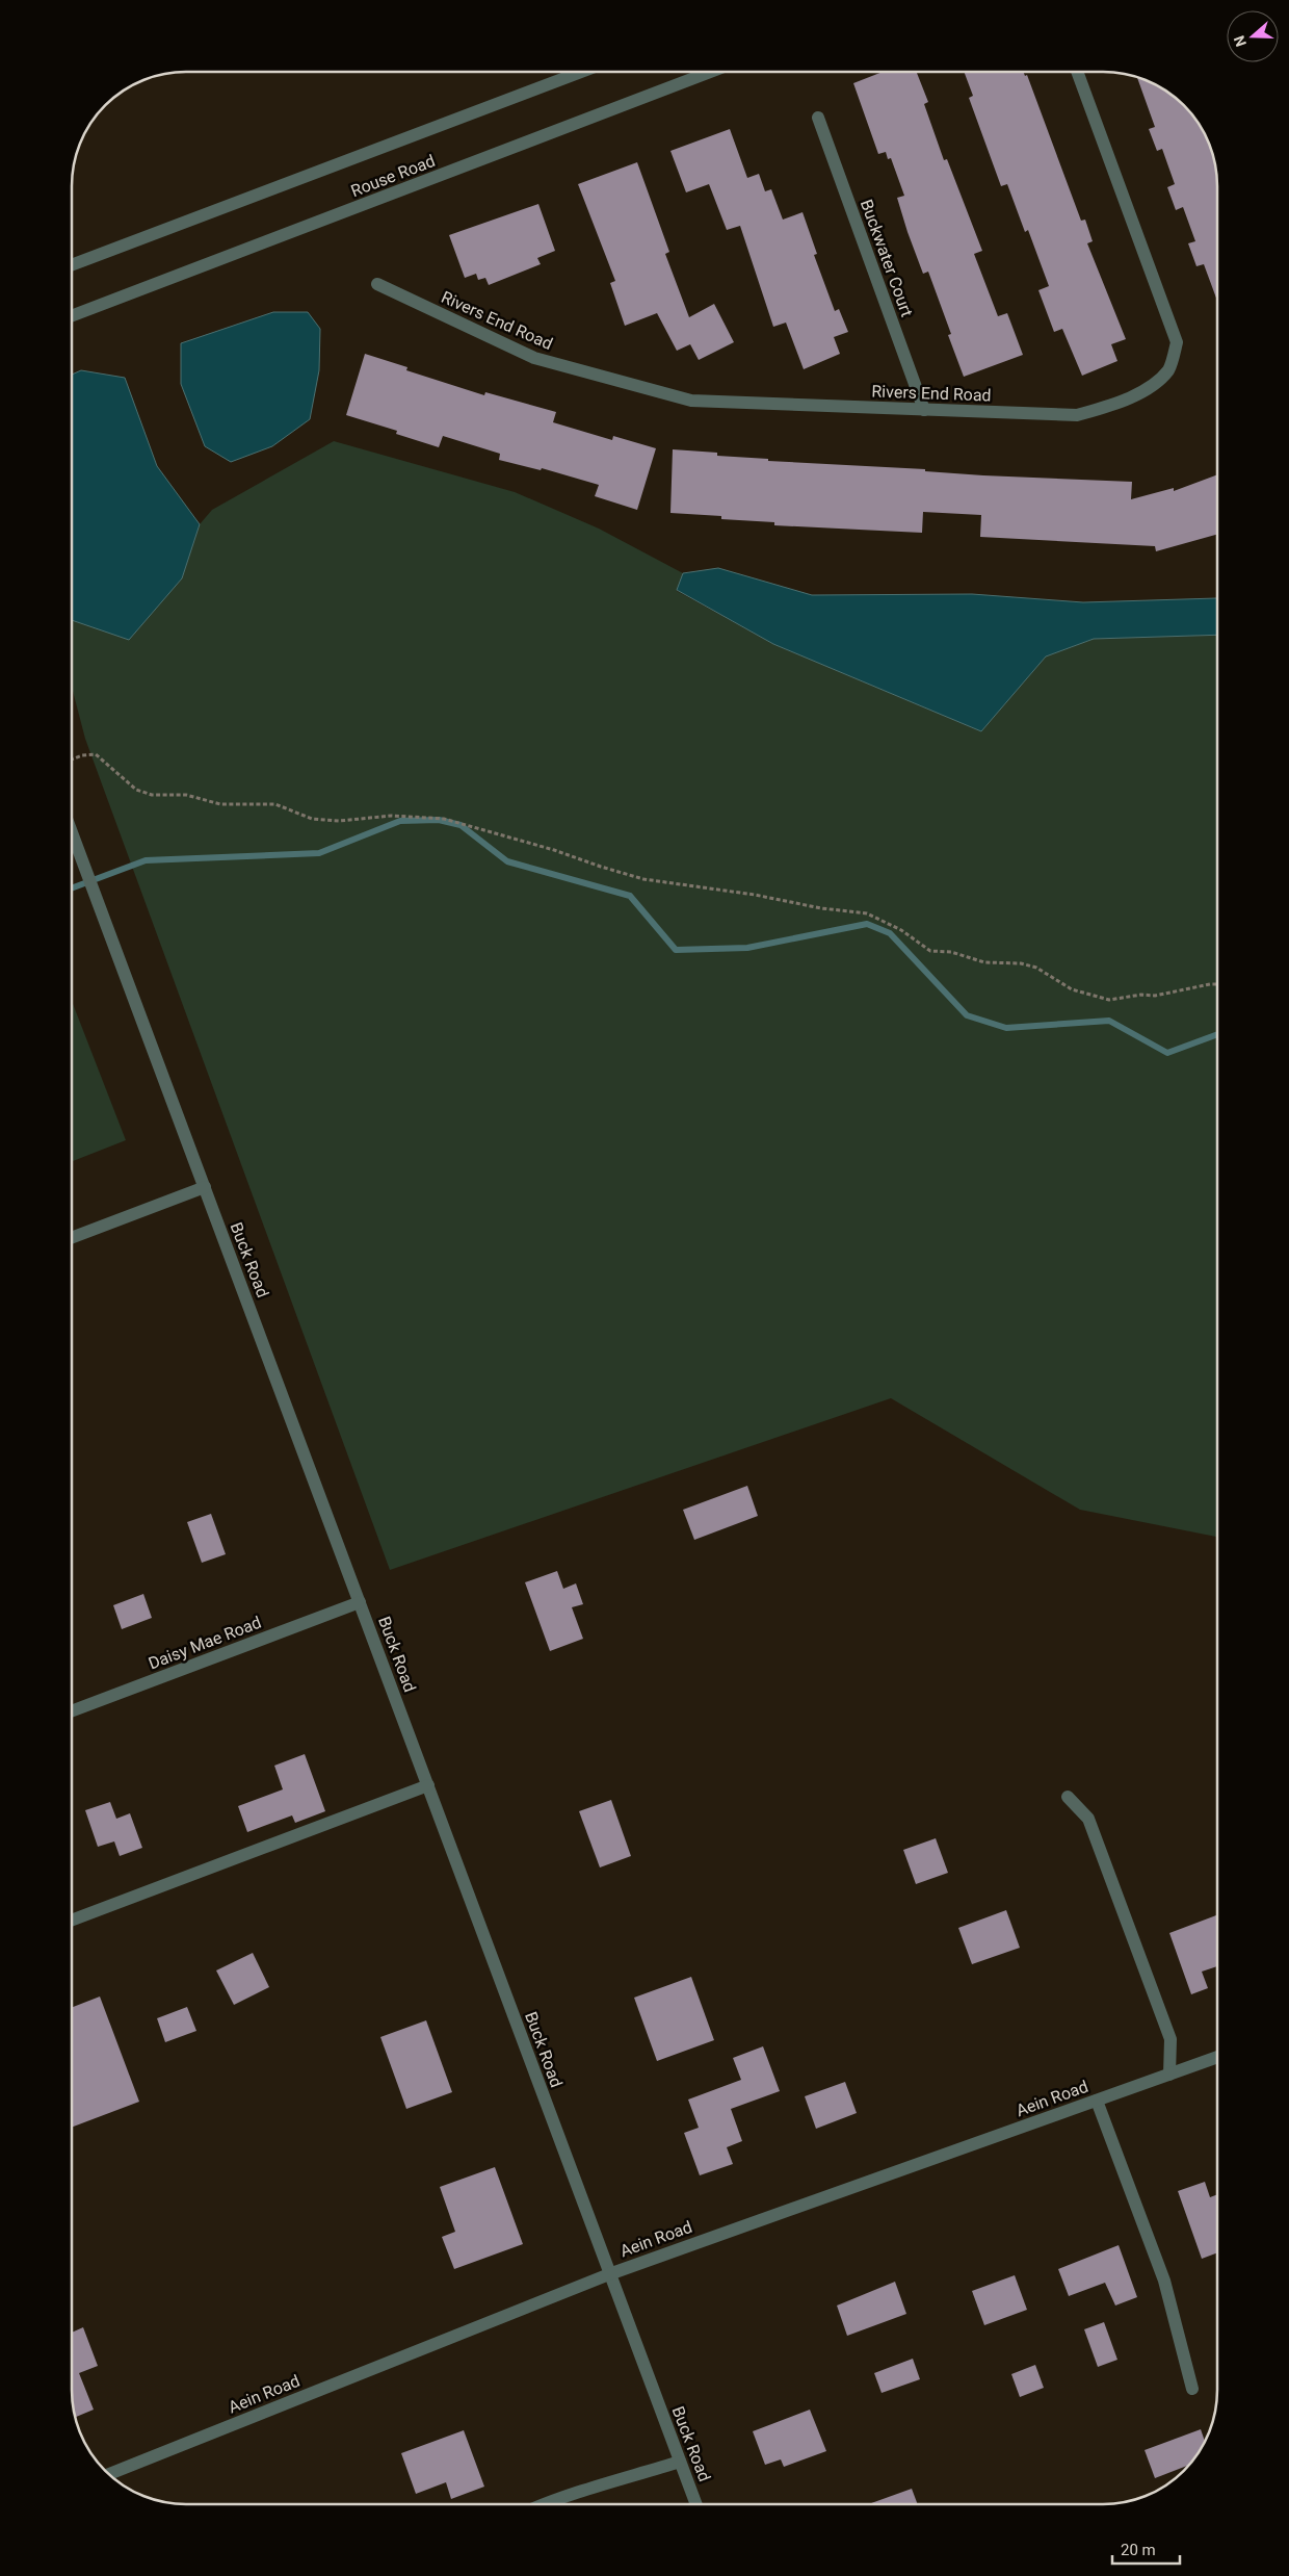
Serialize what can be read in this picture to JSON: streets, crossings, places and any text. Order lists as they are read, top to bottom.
{
  "streets": {
    "street": [
      "Rouse Road",
      "Buckwater Court",
      "Rivers End Road",
      "Buck Road",
      "Daisy Mae Road",
      "Aein Road"
    ]
  },
  "crossings": [
    ["Buckwater Court", "Rivers End Road"],
    ["Buck Road", "Daisy Mae Road"],
    ["Buck Road", "Aein Road"]
  ],
  "scale_bar": "20 m",
  "north": "left"
}
